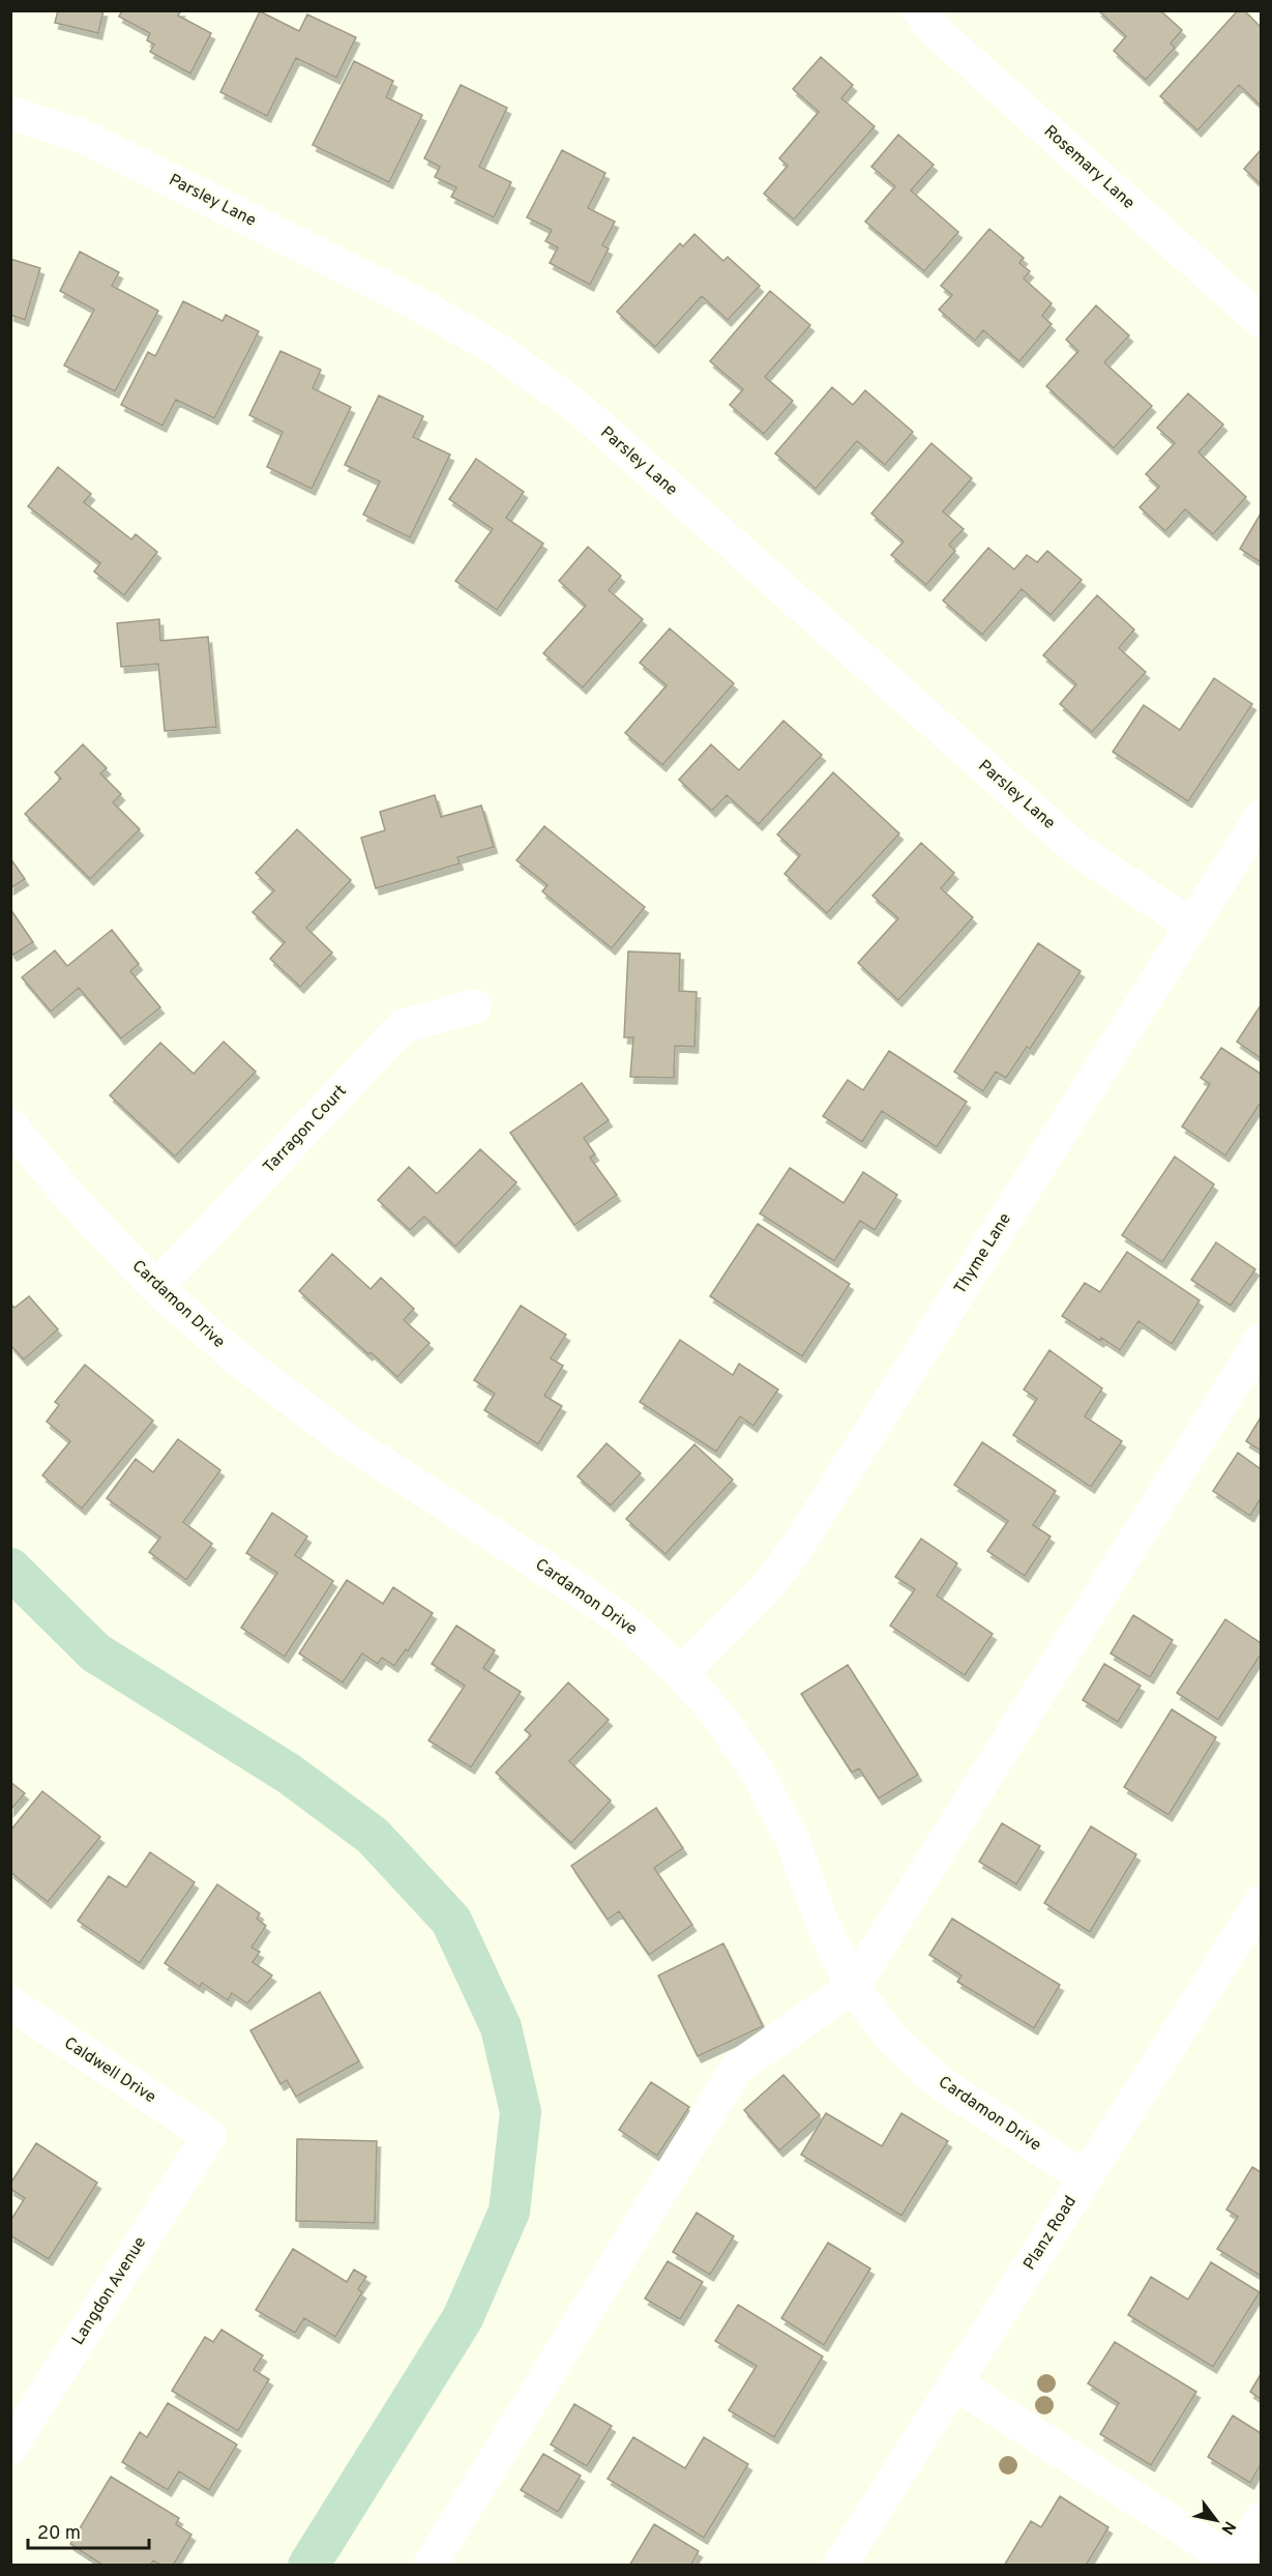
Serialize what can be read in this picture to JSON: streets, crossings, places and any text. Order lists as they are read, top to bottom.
{
  "streets": {
    "street": [
      "Rosemary Lane",
      "Parsley Lane",
      "Tarragon Court",
      "Thyme Lane",
      "Cardamon Drive",
      "Caldwell Drive",
      "Planz Road",
      "Langdon Avenue"
    ]
  },
  "crossings": [
    ["Parsley Lane", "Thyme Lane"],
    ["Tarragon Court", "Cardamon Drive"],
    ["Thyme Lane", "Cardamon Drive"],
    ["Cardamon Drive", "Planz Road"],
    ["Caldwell Drive", "Langdon Avenue"]
  ],
  "scale_bar": "20 m",
  "north": "bottom right"
}
